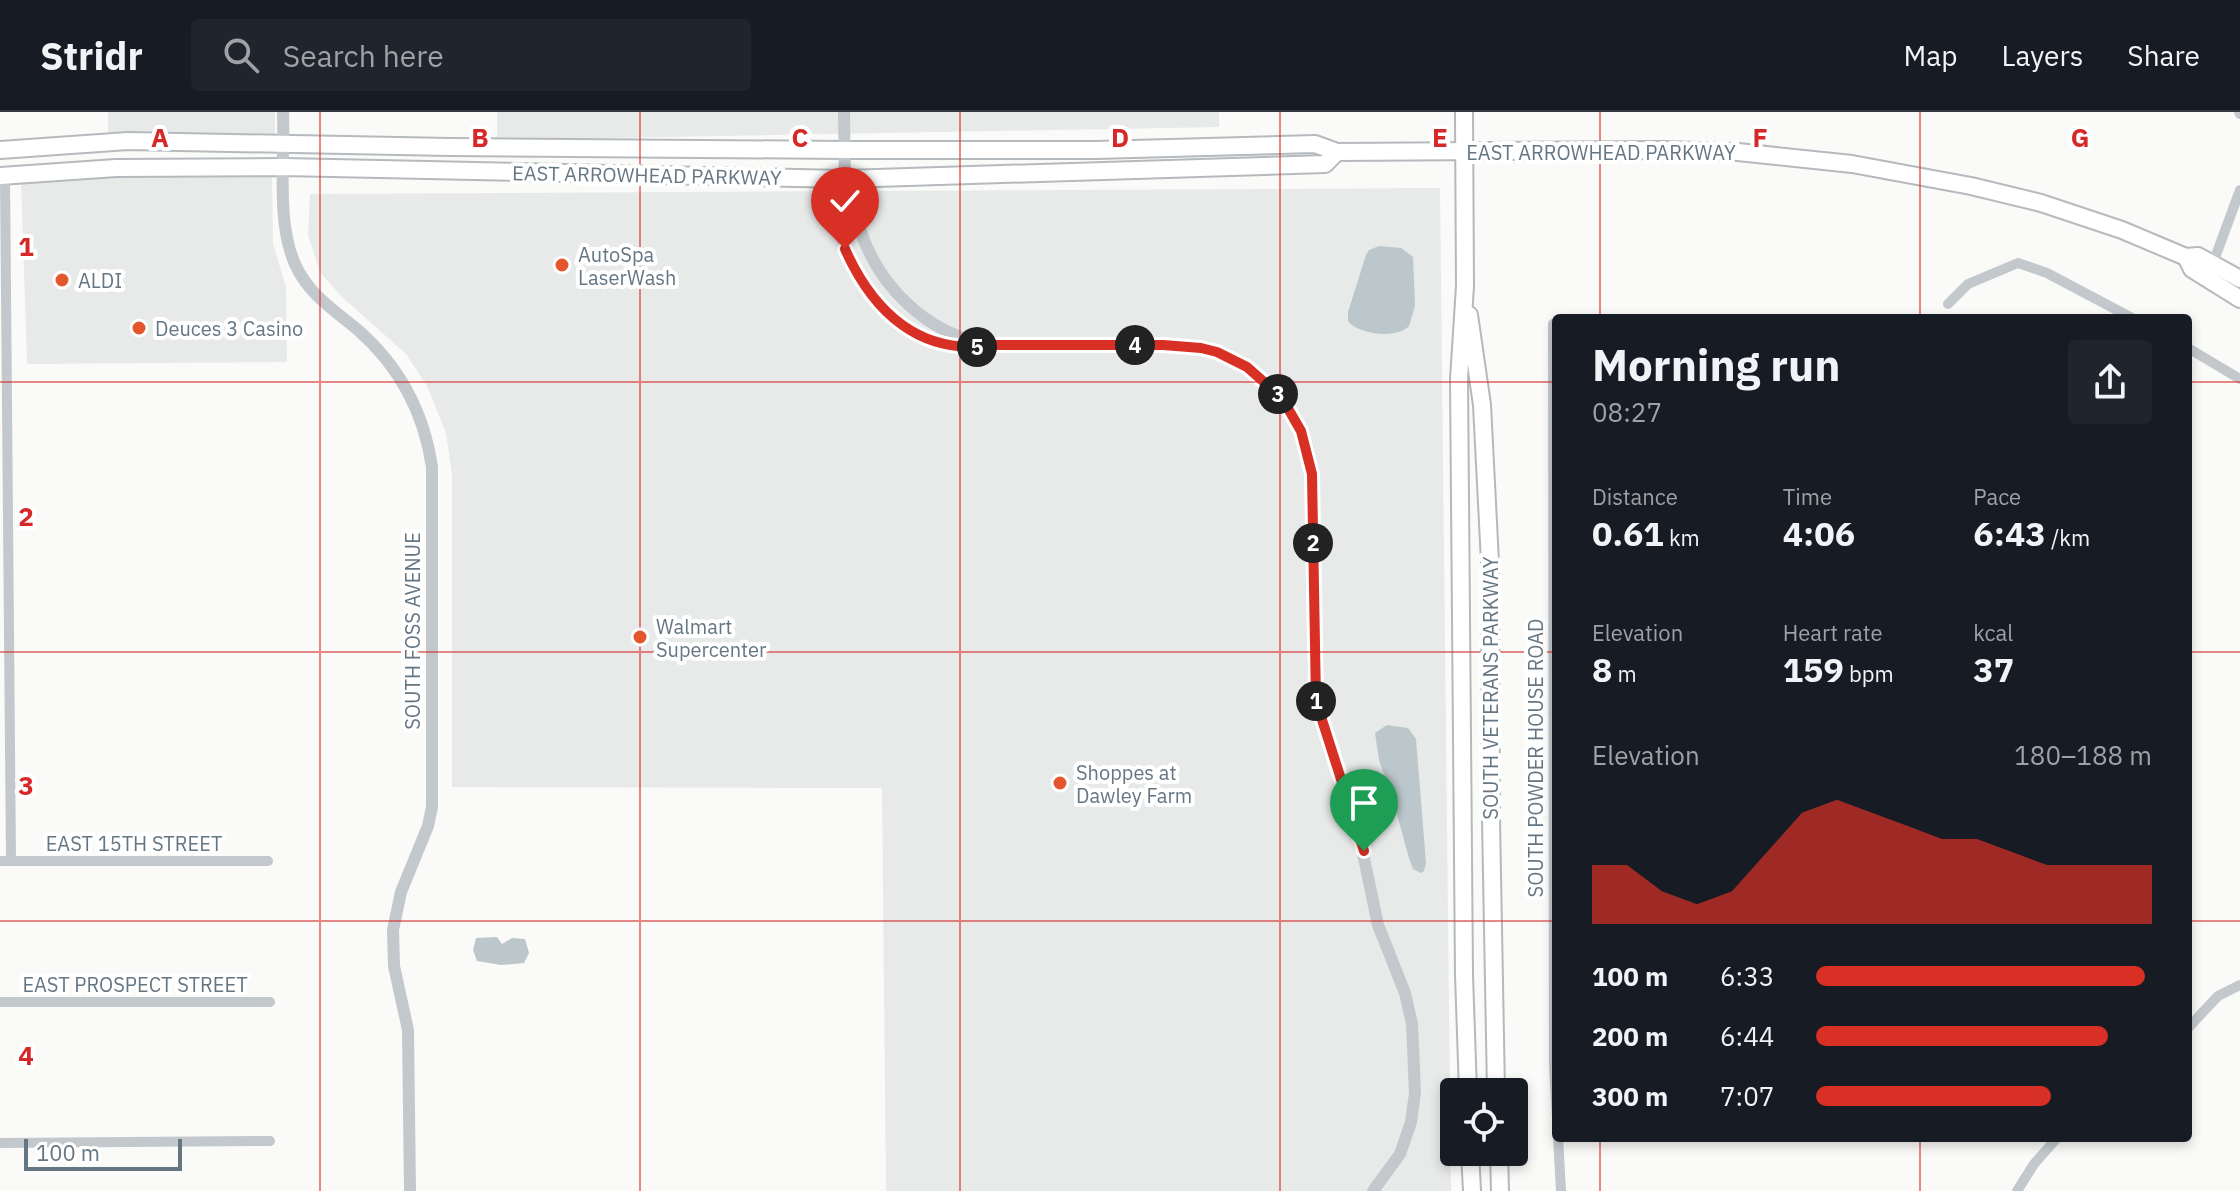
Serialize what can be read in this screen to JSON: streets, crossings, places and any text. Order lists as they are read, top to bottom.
{
  "streets": {
    "main road": ["EAST ARROWHEAD PARKWAY", "SOUTH VETERANS PARKWAY"],
    "street": [
      "SOUTH FOSS AVENUE",
      "SOUTH POWDER HOUSE ROAD",
      "EAST 15TH STREET",
      "EAST PROSPECT STREET"
    ]
  },
  "crossings": [
    ["EAST ARROWHEAD PARKWAY", "SOUTH FOSS AVENUE"],
    ["EAST ARROWHEAD PARKWAY", "SOUTH VETERANS PARKWAY"]
  ],
  "places": [
    "AutoSpa LaserWash",
    "ALDI",
    "Deuces 3 Casino",
    "Walmart Supercenter",
    "Shoppes at Dawley Farm"
  ],
  "scale_bar": "100 m",
  "page": {
    "header": "Stridr",
    "search": "Search here",
    "nav": ["Map", "Layers", "Share"],
    "heading": ["Morning run", "08:27"],
    "pins": [
      "4",
      "5",
      "3",
      "2",
      "1"
    ],
    "stats": [
      ["Distance", "0.61 km"],
      ["Time", "4:06"],
      ["Pace", "6:43 /km"],
      ["Elevation", "8 m"],
      ["Heart rate", "159 bpm"],
      ["kcal", "37"]
    ],
    "chart": ["Elevation", "180–188 m"],
    "list": [
      {
        "name": "100 m",
        "note": "6:33"
      },
      {
        "name": "200 m",
        "note": "6:44"
      },
      {
        "name": "300 m",
        "note": "7:07"
      }
    ],
    "scale": "100 m"
  },
  "grid": {
    "columns": [
      "A",
      "B",
      "C",
      "D",
      "E",
      "F",
      "G"
    ],
    "rows": [
      "1",
      "2",
      "3",
      "4"
    ]
  }
}
